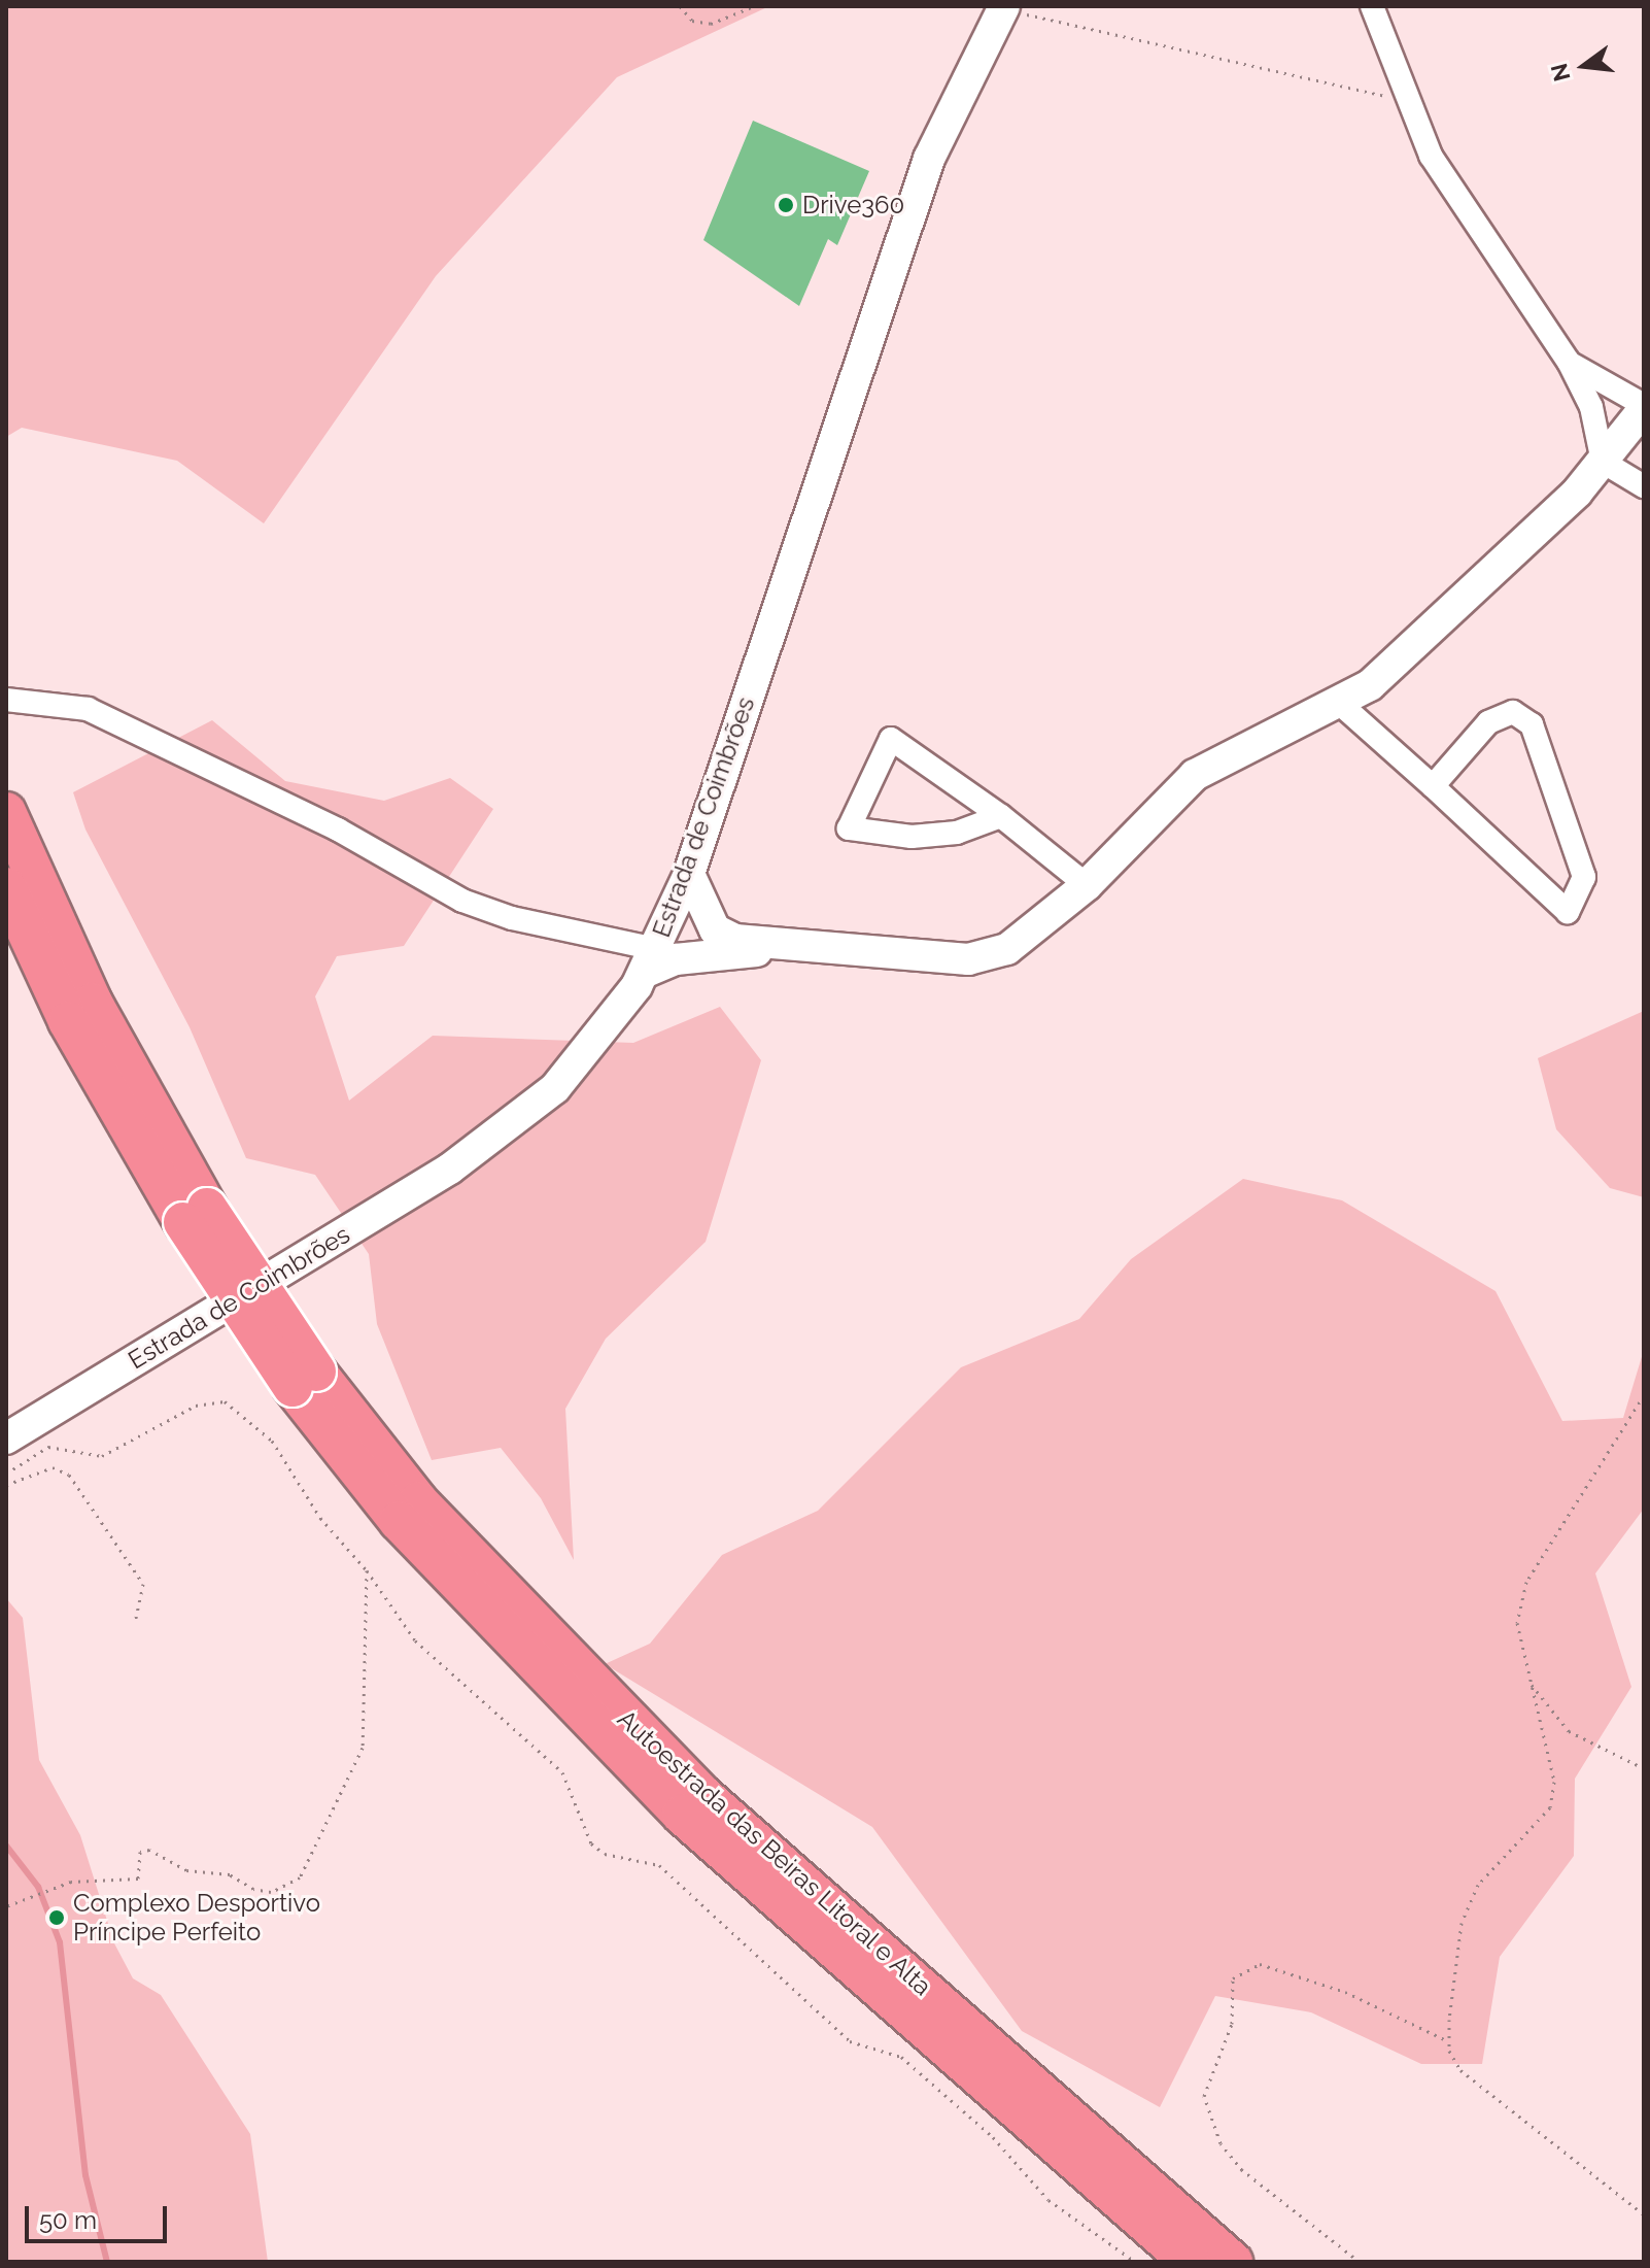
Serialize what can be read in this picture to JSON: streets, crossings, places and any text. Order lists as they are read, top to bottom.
{
  "streets": {
    "highway": ["Autoestrada das Beiras Litoral e Alta"],
    "street": ["Estrada de Coimbrões"]
  },
  "places": ["Drive360", "Complexo Desportivo Príncipe Perfeito"],
  "scale_bar": "50 m",
  "north": "left"
}
